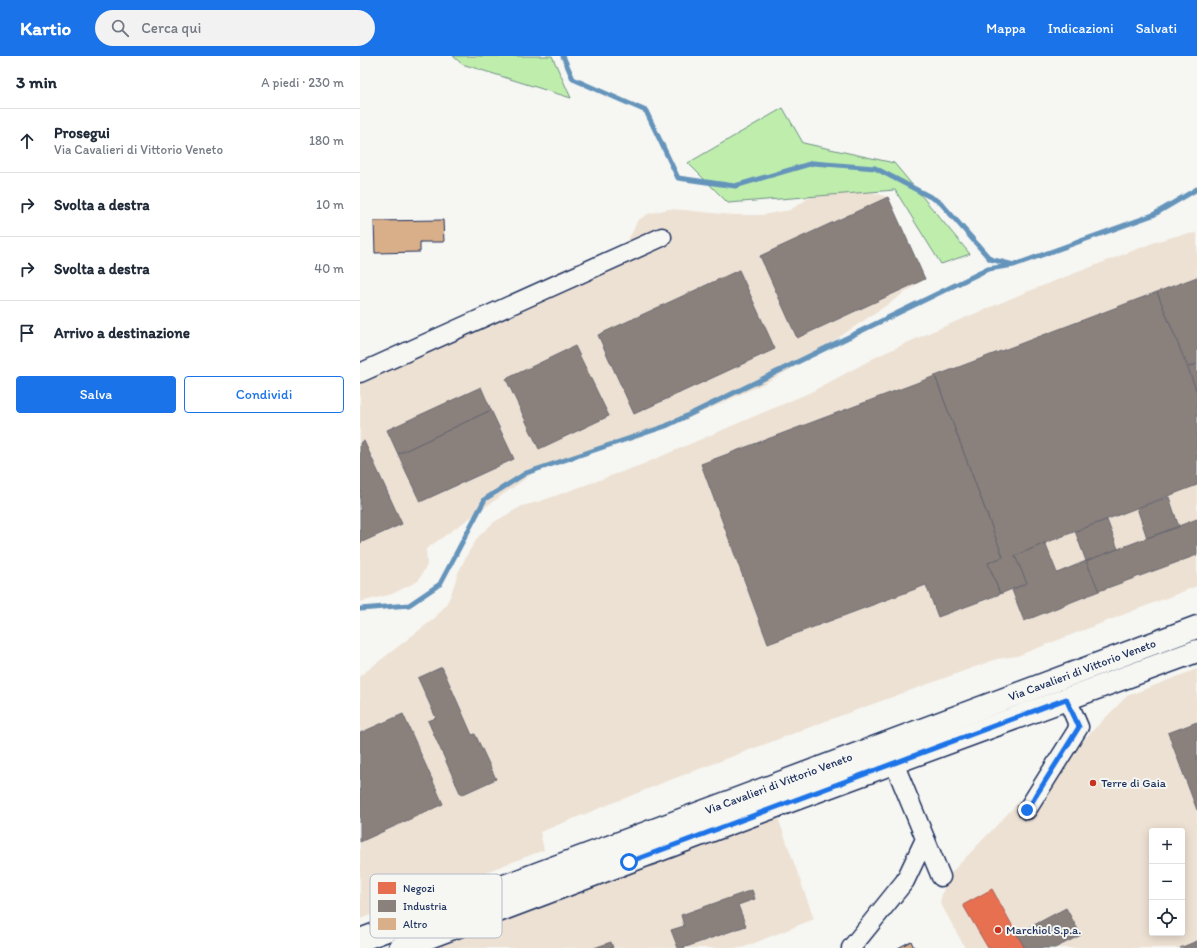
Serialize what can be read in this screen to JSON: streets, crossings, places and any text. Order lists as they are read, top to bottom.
{
  "streets": {
    "street": ["Via Cavalieri di Vittorio Veneto"]
  },
  "places": ["Terre di Gaia", "Marchiol S.p.a."],
  "legend": ["Negozi", "Industria", "Altro"],
  "page": {
    "header": "Kartio",
    "search": "Cerca qui",
    "nav": ["Mappa", "Indicazioni", "Salvati"],
    "heading": ["3 min", "A piedi · 230 m"],
    "list": [
      ["Prosegui", "Via Cavalieri di Vittorio Veneto", "180 m"],
      ["Svolta a destra", "10 m"],
      ["Svolta a destra", "40 m"],
      "Arrivo a destinazione"
    ],
    "buttons": ["Salva", "Condividi"],
    "map_buttons": ["+", "−"]
  }
}
